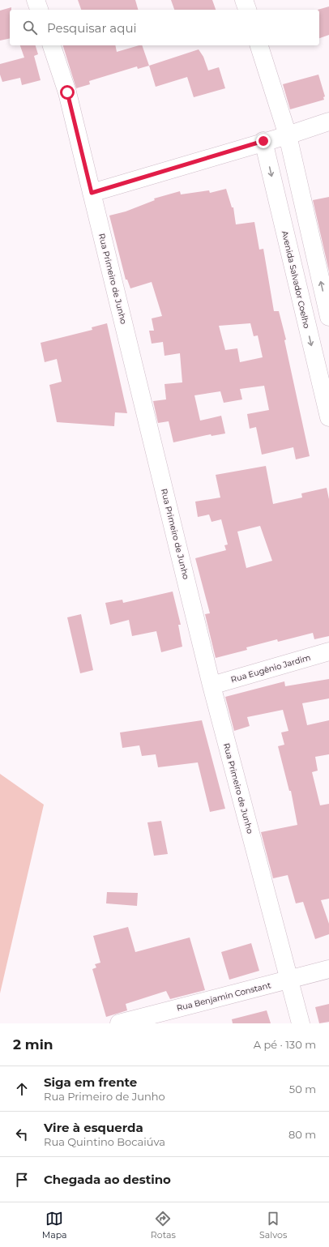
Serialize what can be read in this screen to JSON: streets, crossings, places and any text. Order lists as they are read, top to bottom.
{
  "streets": {
    "street": [
      "Rua Primeiro de Junho",
      "Avenida Salvador Coelho",
      "Rua Eugênio Jardim",
      "Rua Benjamin Constant"
    ]
  },
  "crossings": [
    ["Rua Primeiro de Junho", "Rua Eugênio Jardim"],
    ["Rua Primeiro de Junho", "Rua Benjamin Constant"]
  ],
  "page": {
    "search": "Pesquisar aqui",
    "heading": ["2 min", "A pé · 130 m"],
    "list": [
      ["Siga em frente", "Rua Primeiro de Junho", "50 m"],
      ["Vire à esquerda", "Rua Quintino Bocaiúva", "80 m"],
      "Chegada ao destino"
    ],
    "nav": ["Mapa", "Rotas", "Salvos"]
  }
}
